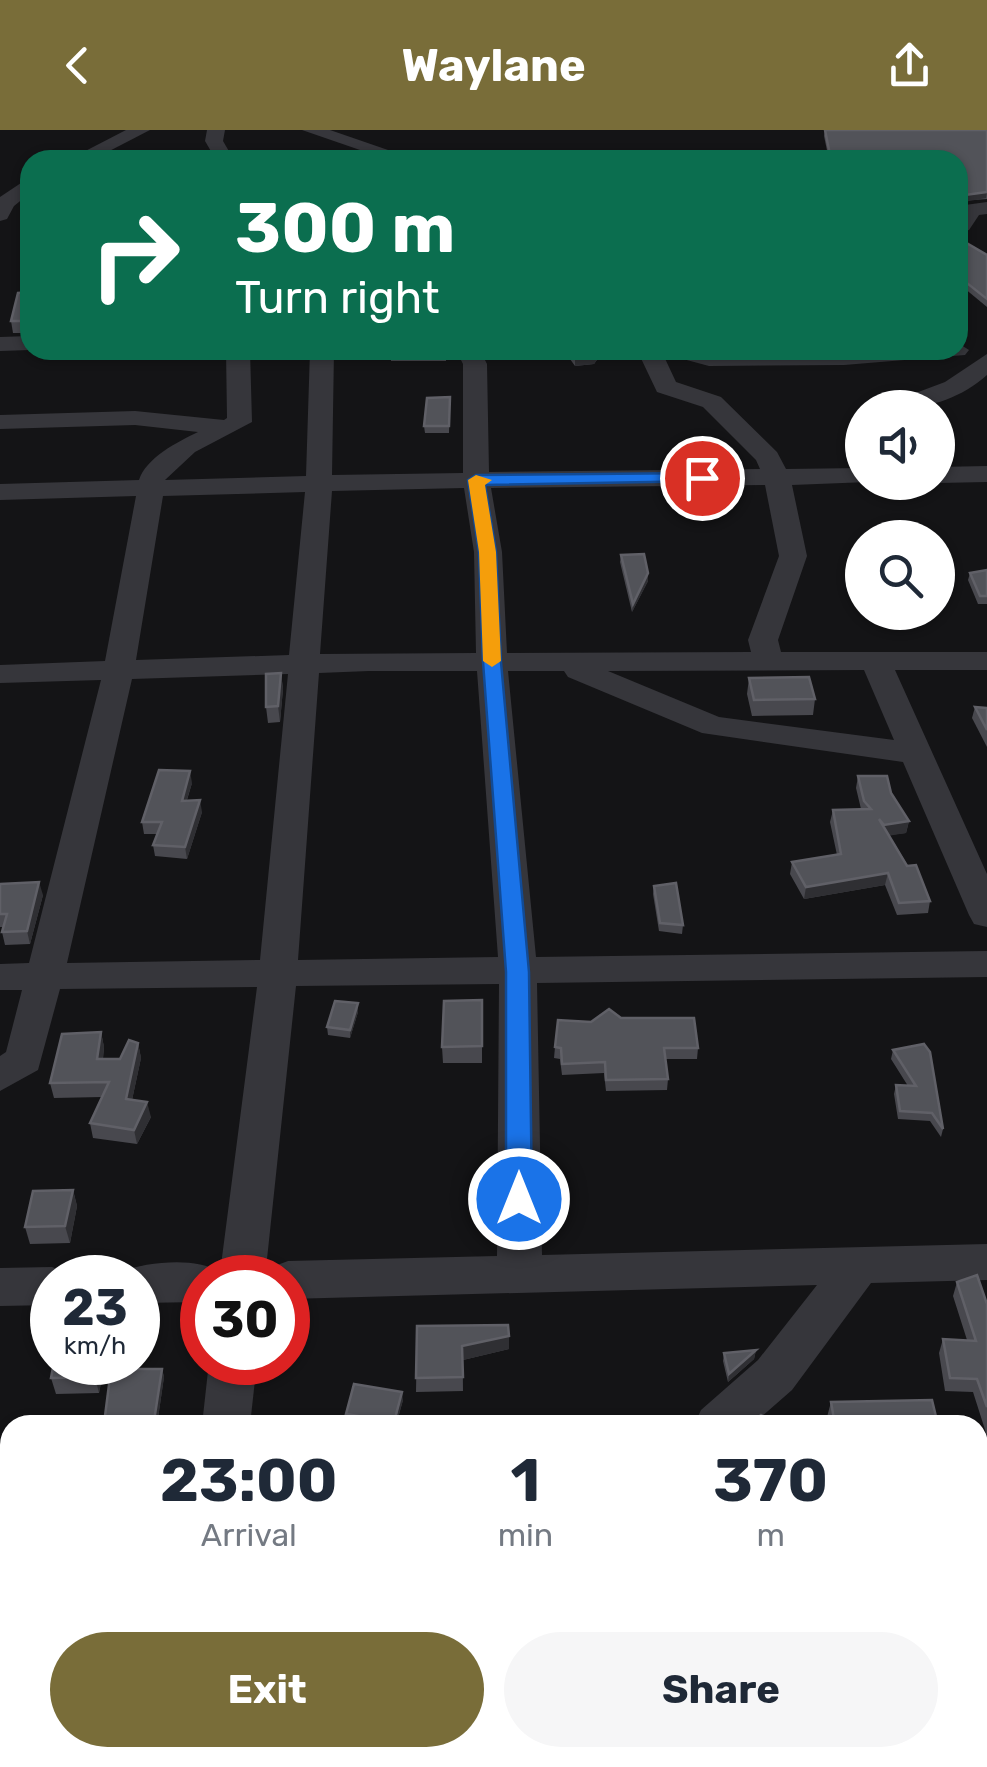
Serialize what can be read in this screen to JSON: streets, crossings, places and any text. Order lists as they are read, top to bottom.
{
  "page": {
    "header": "Waylane",
    "turn": ["300 m", "Turn right"],
    "speed": "23 km/h",
    "limit": "30",
    "eta": [
      "23:00",
      "Arrival",
      "1",
      "min",
      "370",
      "m"
    ],
    "buttons": ["Exit", "Share"]
  }
}
